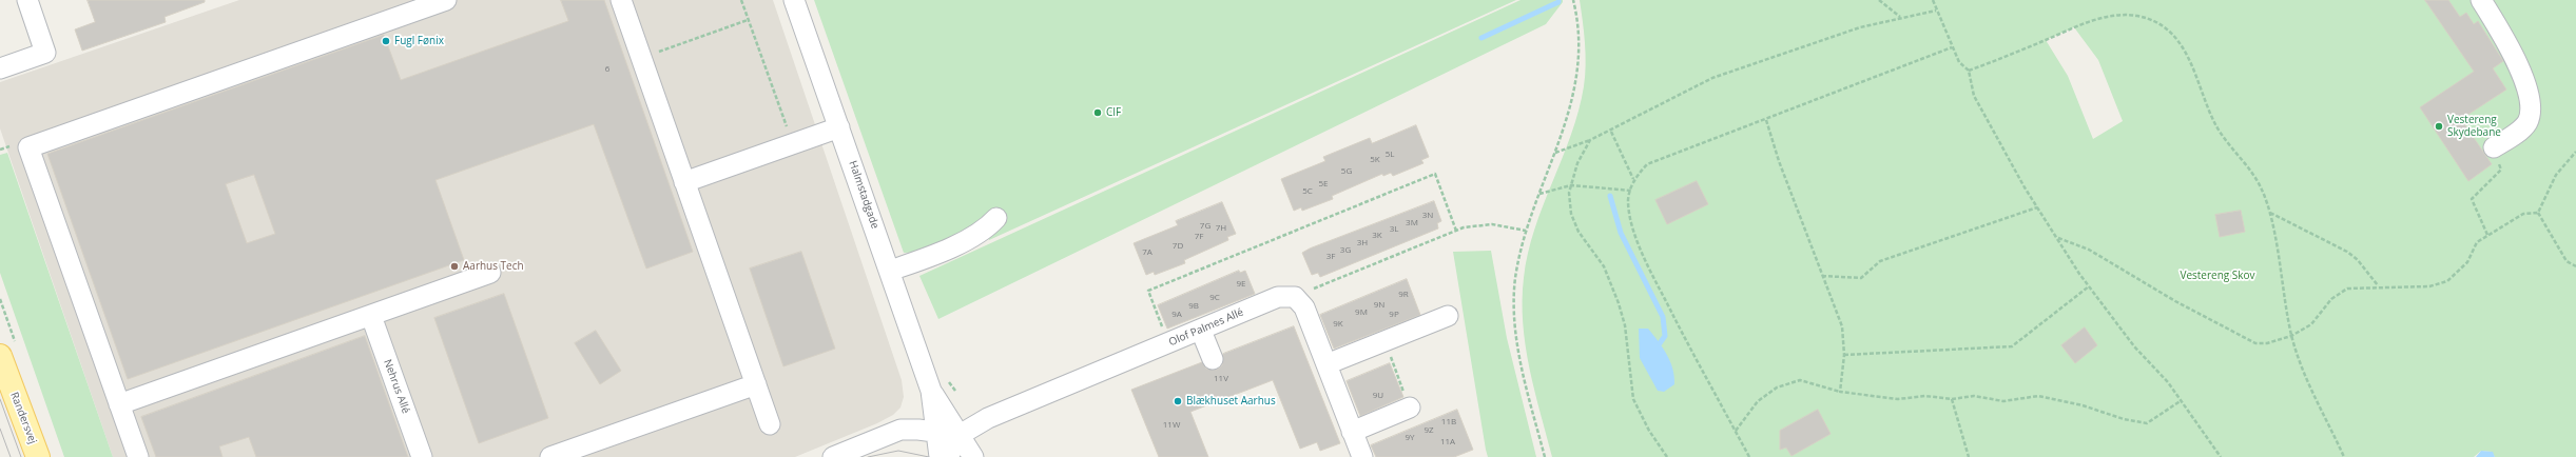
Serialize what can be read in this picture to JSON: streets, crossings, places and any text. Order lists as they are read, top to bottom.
{
  "streets": {
    "main road": ["Randersvej"],
    "street": ["Halmstadgade", "Olof Palmes Allé", "Nehrus Allé"]
  },
  "crossings": [
    ["Halmstadgade", "Olof Palmes Allé"]
  ],
  "parks": ["Vestereng Skov"],
  "places": [
    "Fugl Fønix",
    "CIF",
    "Vestereng Skydebane",
    "Aarhus Tech",
    "Blækhuset Aarhus"
  ],
  "house_numbers": [
    "6",
    "5L",
    "5K",
    "5G",
    "5E",
    "5C",
    "3N",
    "3M",
    "7G",
    "7H",
    "3L",
    "3K",
    "7F",
    "3H",
    "7D",
    "3G",
    "7A",
    "3F",
    "9E",
    "9R",
    "9C",
    "9N",
    "9B",
    "9M",
    "9A",
    "9P",
    "9K",
    "11V",
    "9U",
    "11B",
    "11W",
    "9Z",
    "9Y",
    "11A"
  ]
}
